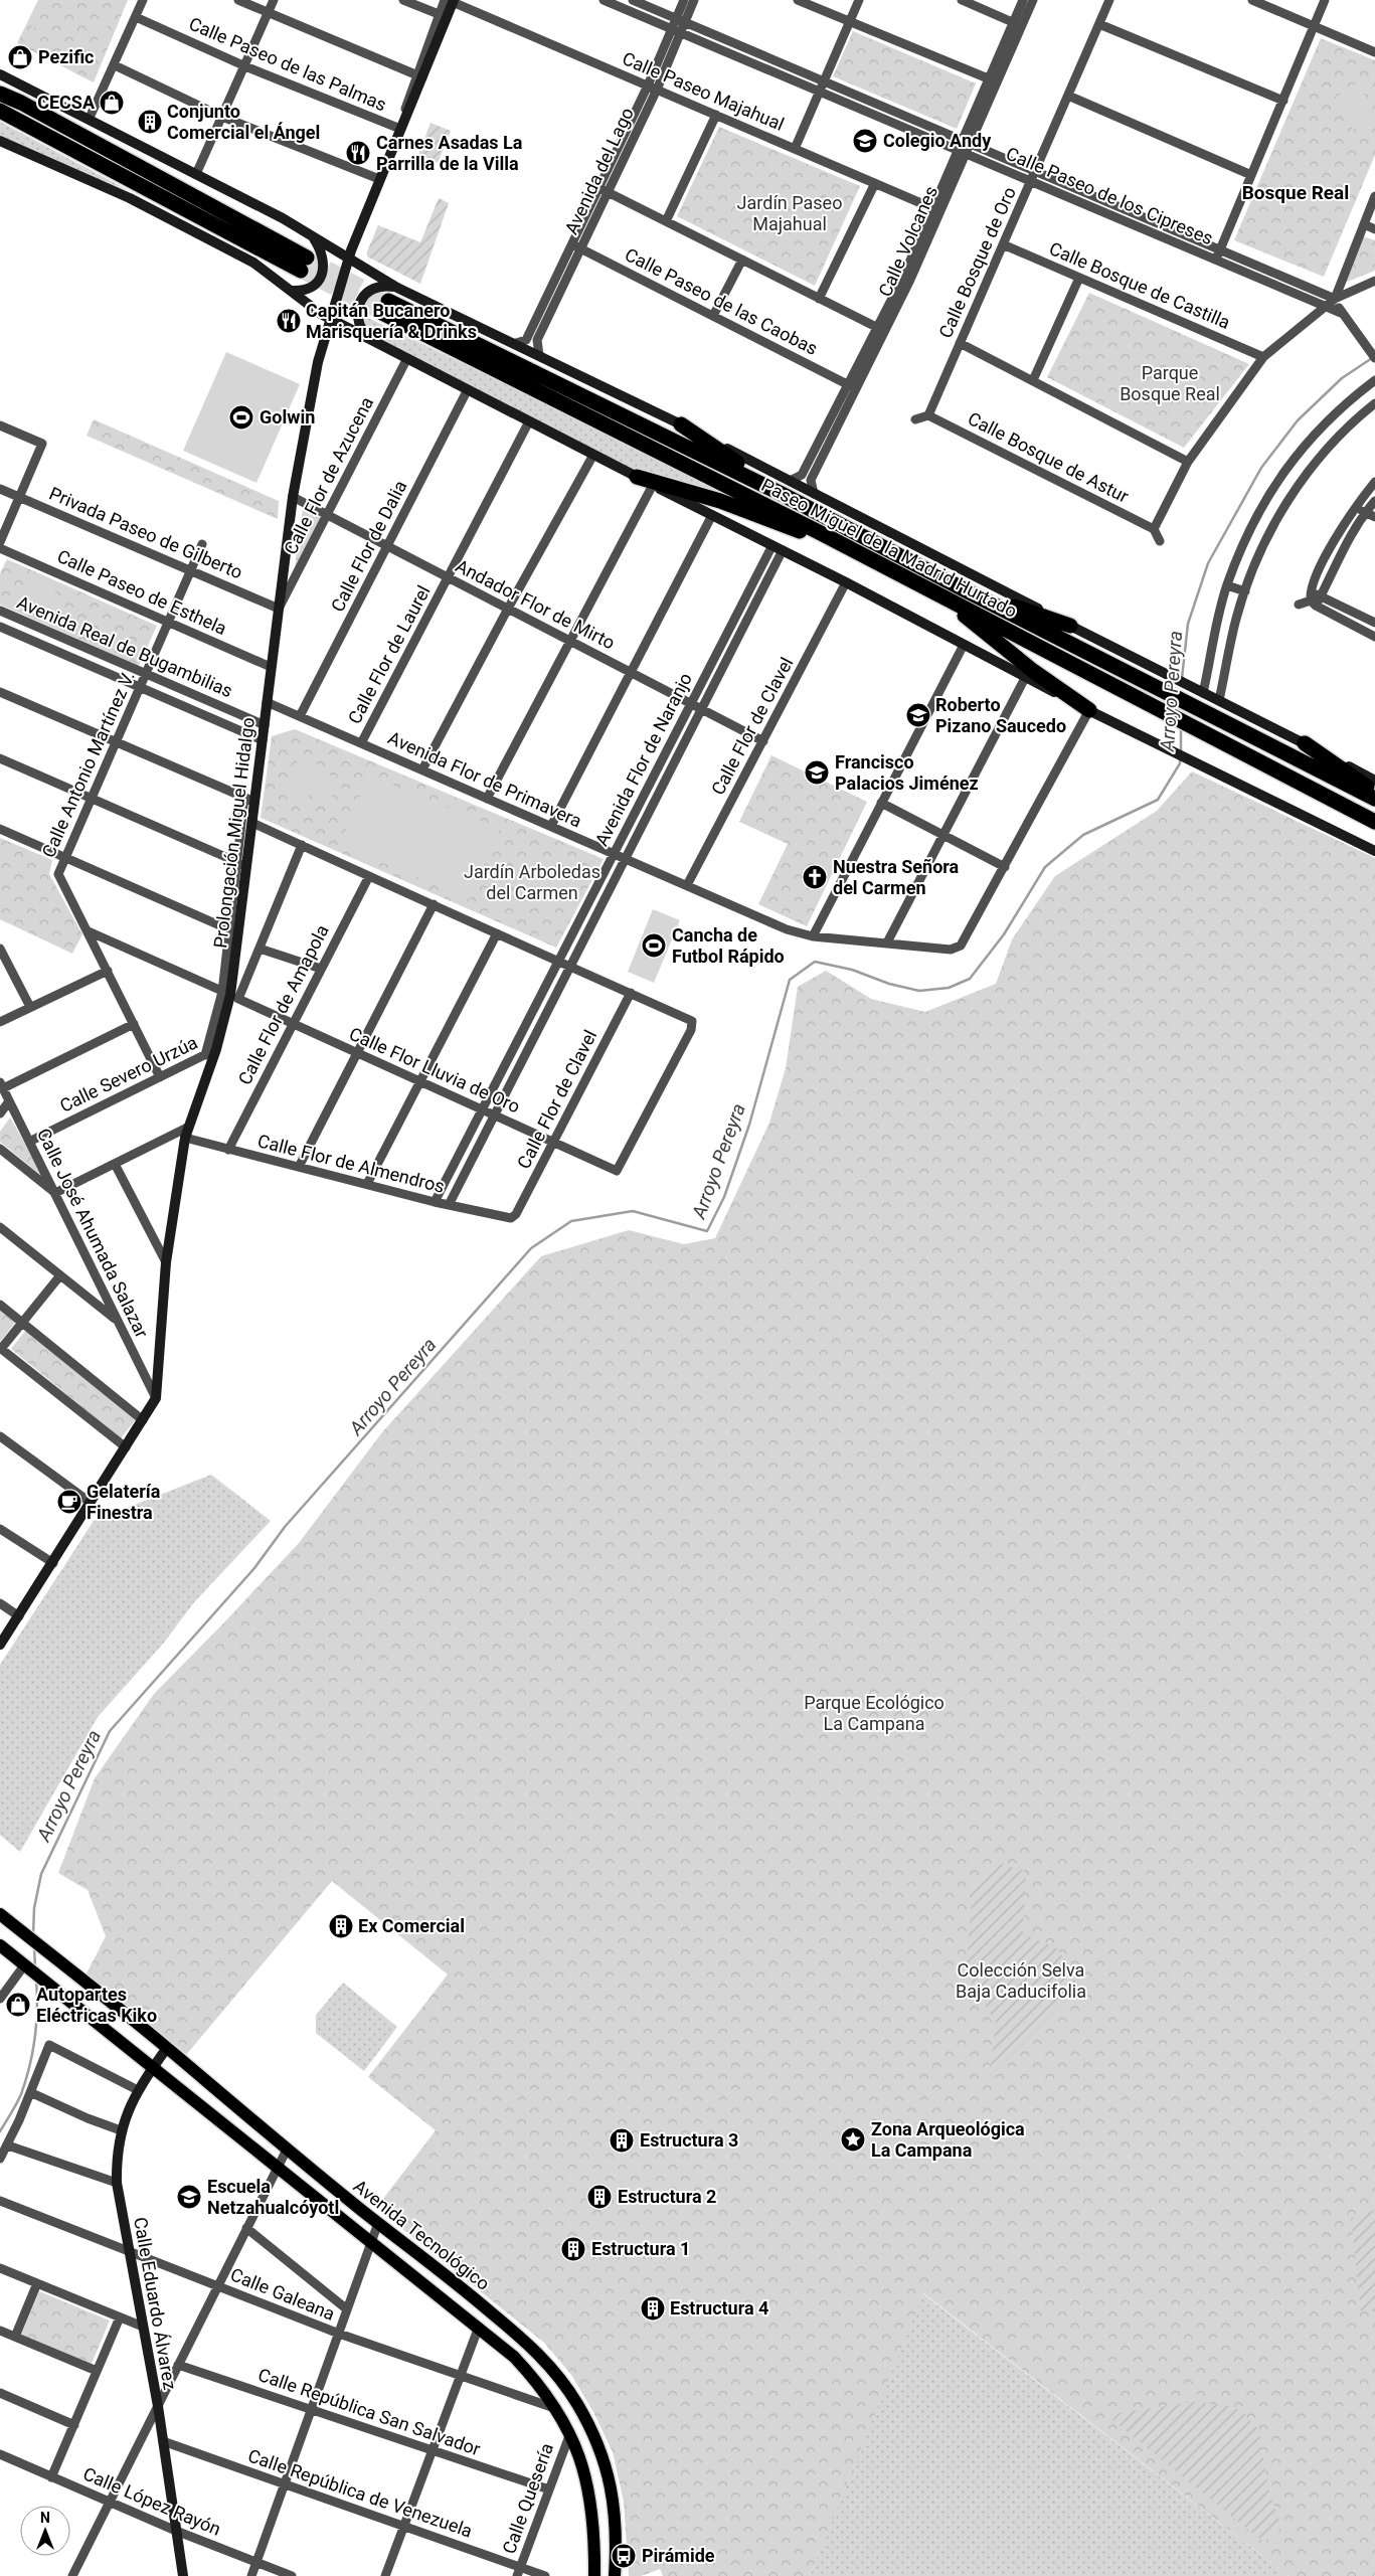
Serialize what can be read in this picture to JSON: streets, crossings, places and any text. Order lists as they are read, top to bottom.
{
  "streets": {
    "highway": ["Paseo Miguel de la Madrid Hurtado"],
    "main road": ["Avenida Tecnológico"],
    "street": [
      "Calle Paseo de las Palmas",
      "Calle Paseo Majahual",
      "Avenida del Lago",
      "Calle Paseo de los Cipreses",
      "Calle Volcanes",
      "Calle Bosque de Oro",
      "Calle Bosque de Castilla",
      "Calle Paseo de las Caobas",
      "Calle Bosque de Astur",
      "Calle Flor de Azucena",
      "Privada Paseo de Gilberto",
      "Calle Flor de Dalia",
      "Calle Paseo de Esthela",
      "Andador Flor de Mirto",
      "Avenida Real de Bugambilias",
      "Calle Flor de Laurel",
      "Calle Flor de Clavel",
      "Avenida Flor de Naranjo",
      "Calle Antonio Martínez V.",
      "Avenida Flor de Primavera",
      "Prolongación Miguel Hidalgo",
      "Calle Flor de Amapola",
      "Calle Flor Lluvia de Oro",
      "Calle Severo Urzúa",
      "Calle Flor de Almendros",
      "Calle José Ahumada Salazar",
      "Calle Galeana",
      "Calle Eduardo Álvarez",
      "Calle República San Salvador",
      "Calle República de Venezuela",
      "Calle Quesería",
      "Calle López Rayón"
    ]
  },
  "crossings": [
    ["Calle Paseo de las Palmas", "Prolongación Miguel Hidalgo"],
    ["Calle Paseo Majahual", "Avenida del Lago"],
    ["Calle Paseo Majahual", "Calle Volcanes"],
    ["Calle Paseo Majahual", "Prolongación Miguel Hidalgo"],
    ["Avenida del Lago", "Calle Paseo de los Cipreses"],
    ["Avenida del Lago", "Calle Paseo de las Caobas"],
    ["Calle Paseo de los Cipreses", "Calle Volcanes"],
    ["Calle Paseo de los Cipreses", "Calle Bosque de Oro"],
    ["Calle Volcanes", "Calle Paseo de las Caobas"],
    ["Calle Bosque de Oro", "Calle Bosque de Castilla"],
    ["Calle Bosque de Oro", "Calle Bosque de Astur"],
    ["Calle Flor de Azucena", "Privada Paseo de Gilberto"],
    ["Calle Flor de Azucena", "Andador Flor de Mirto"],
    ["Calle Flor de Azucena", "Prolongación Miguel Hidalgo"],
    ["Privada Paseo de Gilberto", "Calle Antonio Martínez V."],
    ["Privada Paseo de Gilberto", "Prolongación Miguel Hidalgo"],
    ["Calle Flor de Dalia", "Andador Flor de Mirto"],
    ["Calle Flor de Dalia", "Avenida Flor de Primavera"],
    ["Calle Paseo de Esthela", "Calle Antonio Martínez V."],
    ["Calle Paseo de Esthela", "Prolongación Miguel Hidalgo"],
    ["Andador Flor de Mirto", "Calle Flor de Laurel"],
    ["Andador Flor de Mirto", "Calle Flor de Clavel"],
    ["Andador Flor de Mirto", "Avenida Flor de Naranjo"],
    ["Andador Flor de Mirto", "Prolongación Miguel Hidalgo"],
    ["Avenida Real de Bugambilias", "Calle Antonio Martínez V."],
    ["Avenida Real de Bugambilias", "Prolongación Miguel Hidalgo"],
    ["Calle Flor de Laurel", "Avenida Flor de Primavera"],
    ["Calle Flor de Clavel", "Avenida Flor de Primavera"],
    ["Calle Flor de Clavel", "Calle Flor Lluvia de Oro"],
    ["Calle Flor de Clavel", "Calle Flor de Almendros"],
    ["Avenida Flor de Naranjo", "Avenida Flor de Primavera"],
    ["Avenida Flor de Naranjo", "Calle Flor Lluvia de Oro"],
    ["Avenida Flor de Naranjo", "Calle Flor de Almendros"],
    ["Calle Antonio Martínez V.", "Calle Flor Lluvia de Oro"],
    ["Calle Antonio Martínez V.", "Calle Severo Urzúa"],
    ["Avenida Flor de Primavera", "Prolongación Miguel Hidalgo"],
    ["Prolongación Miguel Hidalgo", "Calle Flor Lluvia de Oro"],
    ["Prolongación Miguel Hidalgo", "Calle Severo Urzúa"],
    ["Prolongación Miguel Hidalgo", "Calle Flor de Almendros"],
    ["Prolongación Miguel Hidalgo", "Calle José Ahumada Salazar"],
    ["Calle Flor de Amapola", "Calle Flor Lluvia de Oro"],
    ["Calle Flor de Amapola", "Calle Flor de Almendros"],
    ["Calle Severo Urzúa", "Calle José Ahumada Salazar"],
    ["Avenida Tecnológico", "Calle Galeana"],
    ["Avenida Tecnológico", "Calle Eduardo Álvarez"],
    ["Avenida Tecnológico", "Calle Quesería"],
    ["Calle Galeana", "Calle Eduardo Álvarez"],
    ["Calle Eduardo Álvarez", "Calle República de Venezuela"],
    ["Calle Eduardo Álvarez", "Calle López Rayón"],
    ["Calle República San Salvador", "Calle Quesería"],
    ["Calle República de Venezuela", "Calle Quesería"]
  ],
  "districts": ["Bosque Real"],
  "water": ["Arroyo Pereyra"],
  "parks": [
    "Jardín Paseo Majahual",
    "Parque Bosque Real",
    "Jardín Arboledas del Carmen",
    "Parque Ecológico La Campana",
    "Colección Selva Baja Caducifolia"
  ],
  "places": {
    "shop": ["Pezific", "CECSA", "Autopartes Eléctricas Kiko"],
    "building": [
      "Conjunto Comercial el Ángel",
      "Ex Comercial",
      "Estructura 3",
      "Estructura 2",
      "Estructura 1",
      "Estructura 4"
    ],
    "school or university": [
      "Colegio Andy",
      "Roberto Pizano Saucedo",
      "Francisco Palacios Jiménez",
      "Escuela Netzahualcóyotl"
    ],
    "restaurant": ["Carnes Asadas La Parrilla de la Villa", "Capitán Bucanero Marisquería & Drinks"],
    "sports": ["Golwin", "Cancha de Futbol Rápido"],
    "church": ["Nuestra Señora del Carmen"],
    "cafe": ["Gelatería Finestra"],
    "place": ["Zona Arqueológica La Campana"],
    "bus stop": ["Pirámide"]
  },
  "north": "top"
}
